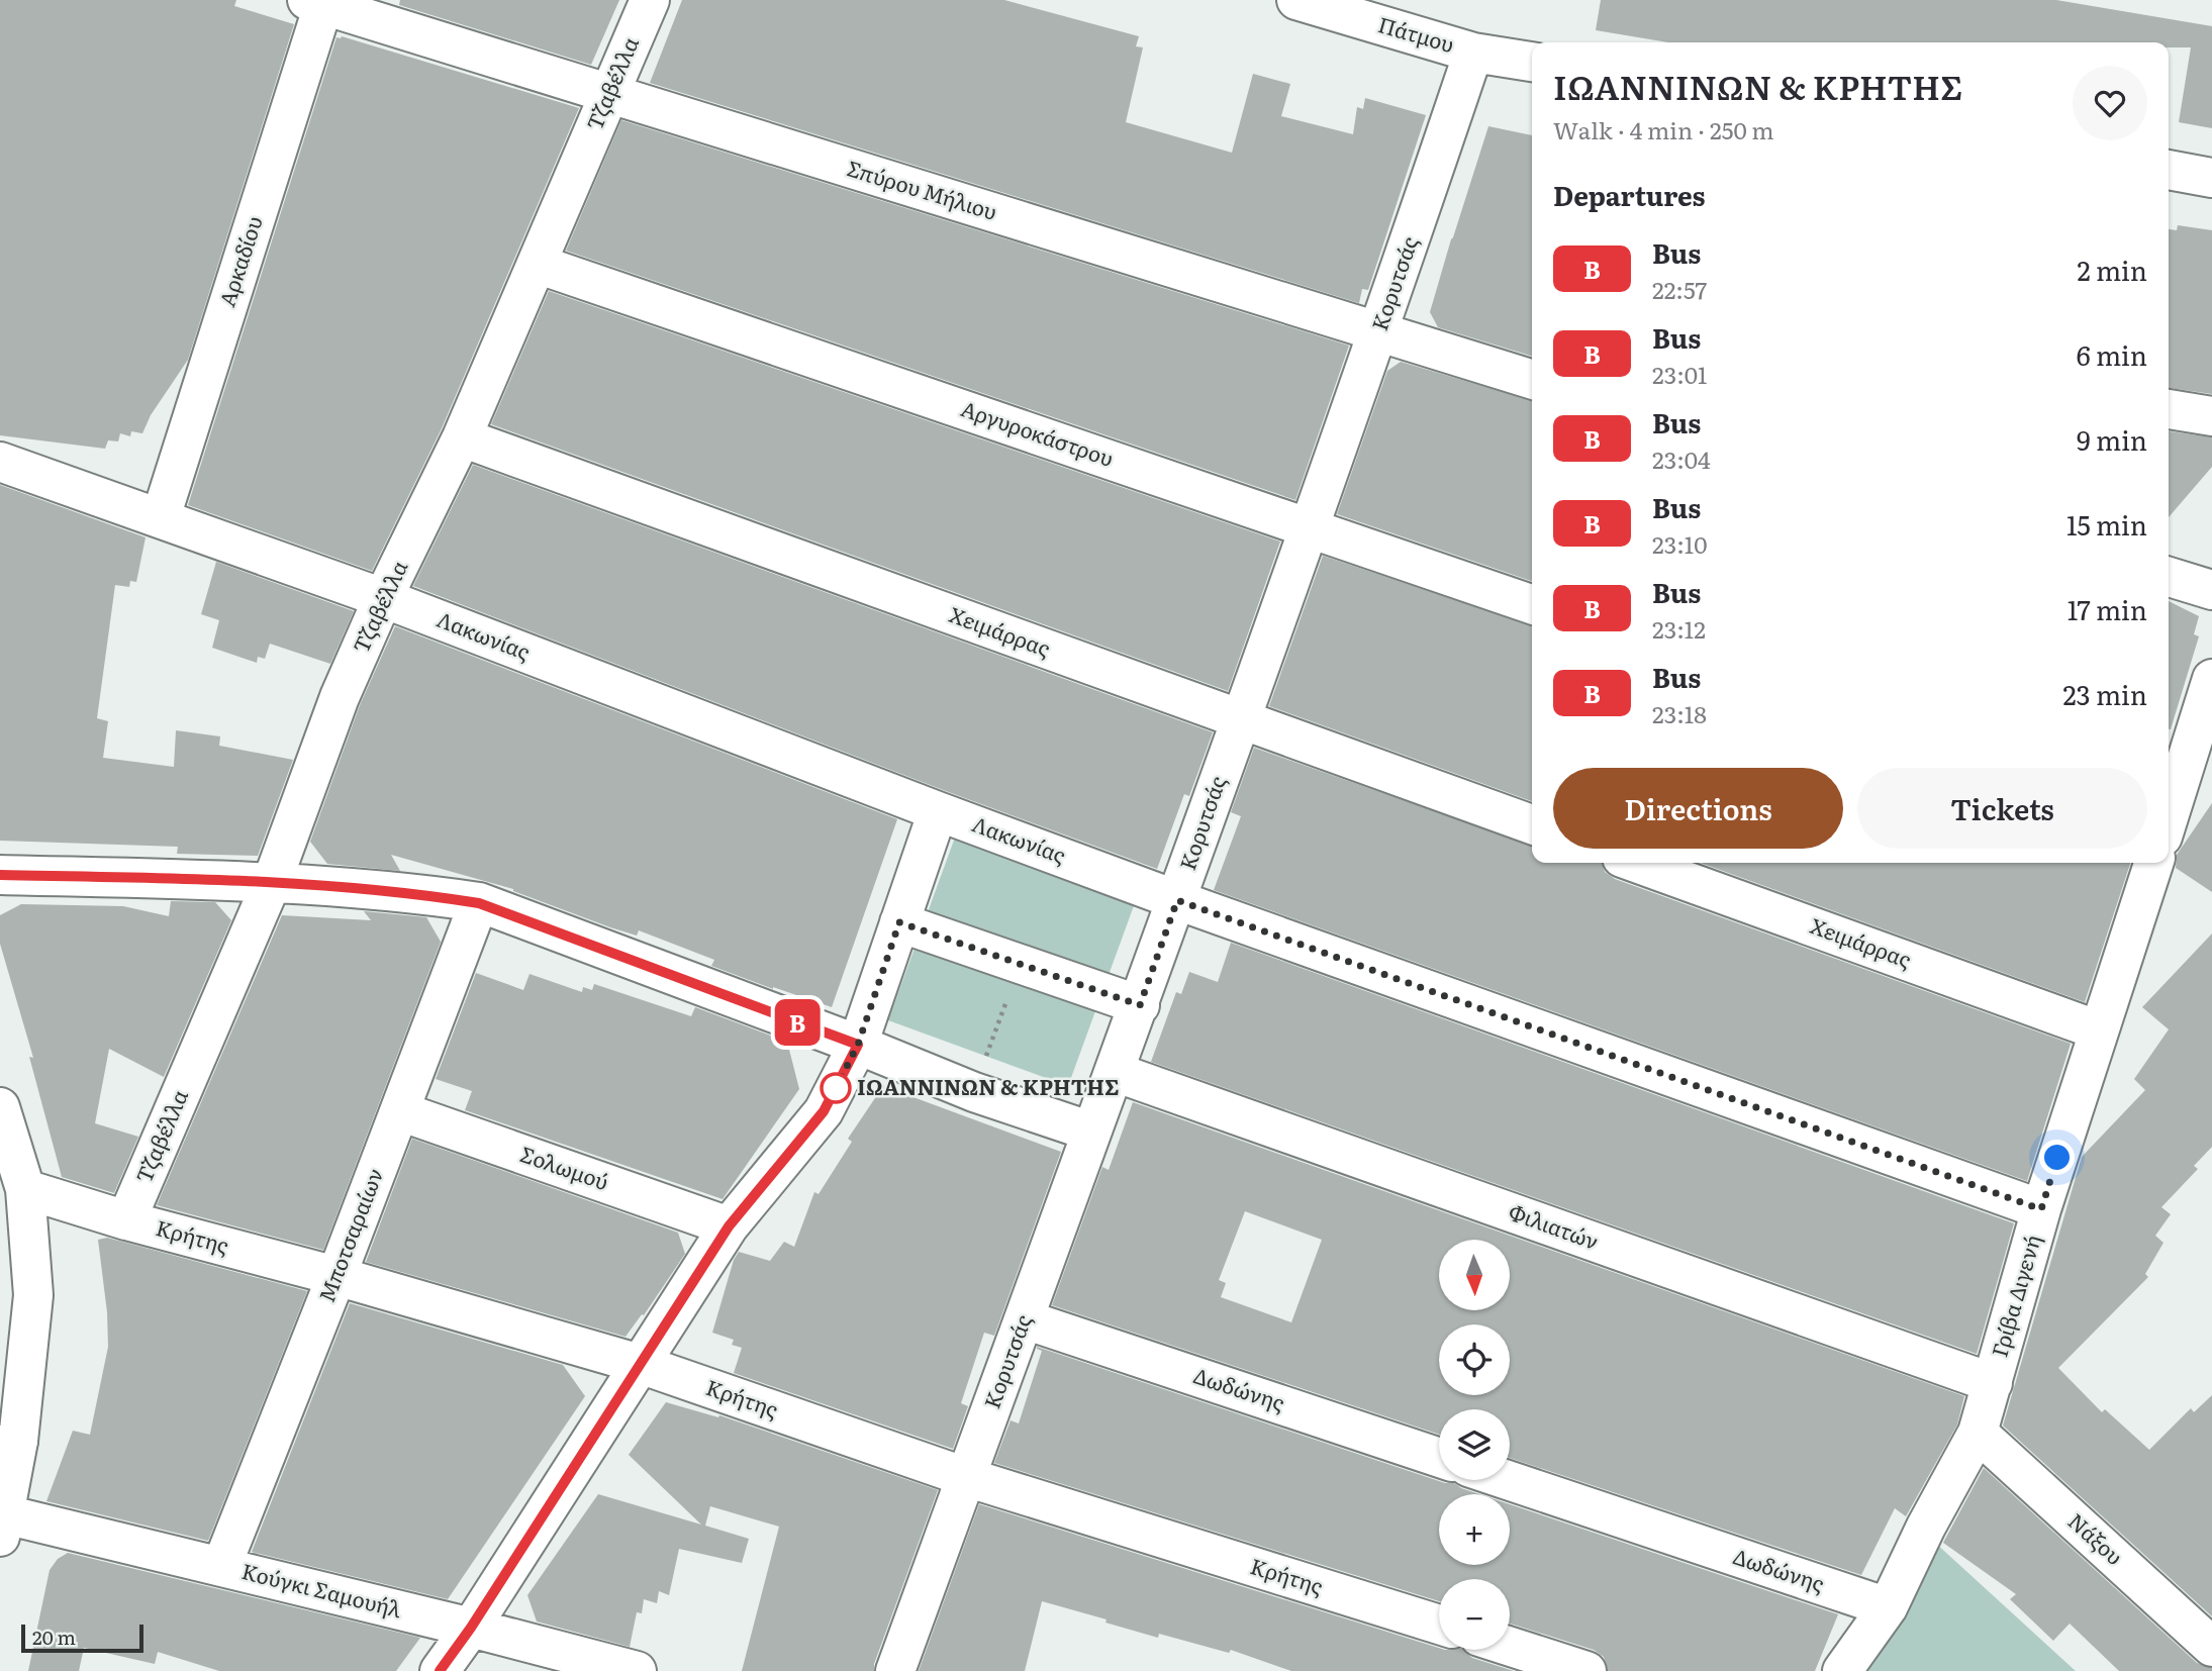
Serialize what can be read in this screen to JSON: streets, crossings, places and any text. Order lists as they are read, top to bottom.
{
  "streets": {
    "street": [
      "Πάτμου",
      "Τζαβέλλα",
      "Σπύρου Μήλιου",
      "Αρκαδίου",
      "Κορυτσάς",
      "Αργυροκάστρου",
      "Χειμάρρας",
      "Λακωνίας",
      "Σολωμού",
      "Φιλιατών",
      "Μποτσαραίων",
      "Κρήτης",
      "Γρίβα Διγενή",
      "Δωδώνης",
      "Νάξου",
      "Κούγκι Σαμουήλ"
    ]
  },
  "crossings": [
    ["Πάτμου", "Κορυτσάς"],
    ["Τζαβέλλα", "Σπύρου Μήλιου"],
    ["Τζαβέλλα", "Αργυροκάστρου"],
    ["Τζαβέλλα", "Χειμάρρας"],
    ["Τζαβέλλα", "Λακωνίας"],
    ["Τζαβέλλα", "Κρήτης"],
    ["Σπύρου Μήλιου", "Αρκαδίου"],
    ["Σπύρου Μήλιου", "Κορυτσάς"],
    ["Αρκαδίου", "Λακωνίας"],
    ["Κορυτσάς", "Αργυροκάστρου"],
    ["Κορυτσάς", "Χειμάρρας"],
    ["Κορυτσάς", "Λακωνίας"],
    ["Κορυτσάς", "Φιλιατών"],
    ["Κορυτσάς", "Κρήτης"],
    ["Κορυτσάς", "Δωδώνης"],
    ["Χειμάρρας", "Γρίβα Διγενή"],
    ["Λακωνίας", "Γρίβα Διγενή"],
    ["Σολωμού", "Μποτσαραίων"],
    ["Φιλιατών", "Γρίβα Διγενή"],
    ["Μποτσαραίων", "Κρήτης"],
    ["Μποτσαραίων", "Κούγκι Σαμουήλ"],
    ["Γρίβα Διγενή", "Δωδώνης"],
    ["Γρίβα Διγενή", "Νάξου"]
  ],
  "places": ["ΙΩΑΝΝΙΝΩΝ & ΚΡΗΤΗΣ"],
  "lines": ["bus line Β"],
  "scale_bar": "20 m",
  "north": "bottom",
  "page": {
    "on_map": "Β",
    "heading": [
      ["ΙΩΑΝΝΙΝΩΝ & ΚΡΗΤΗΣ", "Walk · 4 min · 250 m"],
      "Departures"
    ],
    "list": [
      {
        "mark": "Β",
        "name": "Bus",
        "note": "22:57",
        "value": "2 min"
      },
      {
        "mark": "Β",
        "name": "Bus",
        "note": "23:01",
        "value": "6 min"
      },
      {
        "mark": "Β",
        "name": "Bus",
        "note": "23:04",
        "value": "9 min"
      },
      {
        "mark": "Β",
        "name": "Bus",
        "note": "23:10",
        "value": "15 min"
      },
      {
        "mark": "Β",
        "name": "Bus",
        "note": "23:12",
        "value": "17 min"
      },
      {
        "mark": "Β",
        "name": "Bus",
        "note": "23:18",
        "value": "23 min"
      }
    ],
    "buttons": ["Directions", "Tickets"],
    "map_buttons": ["+", "−"],
    "scale": "20 m"
  }
}
